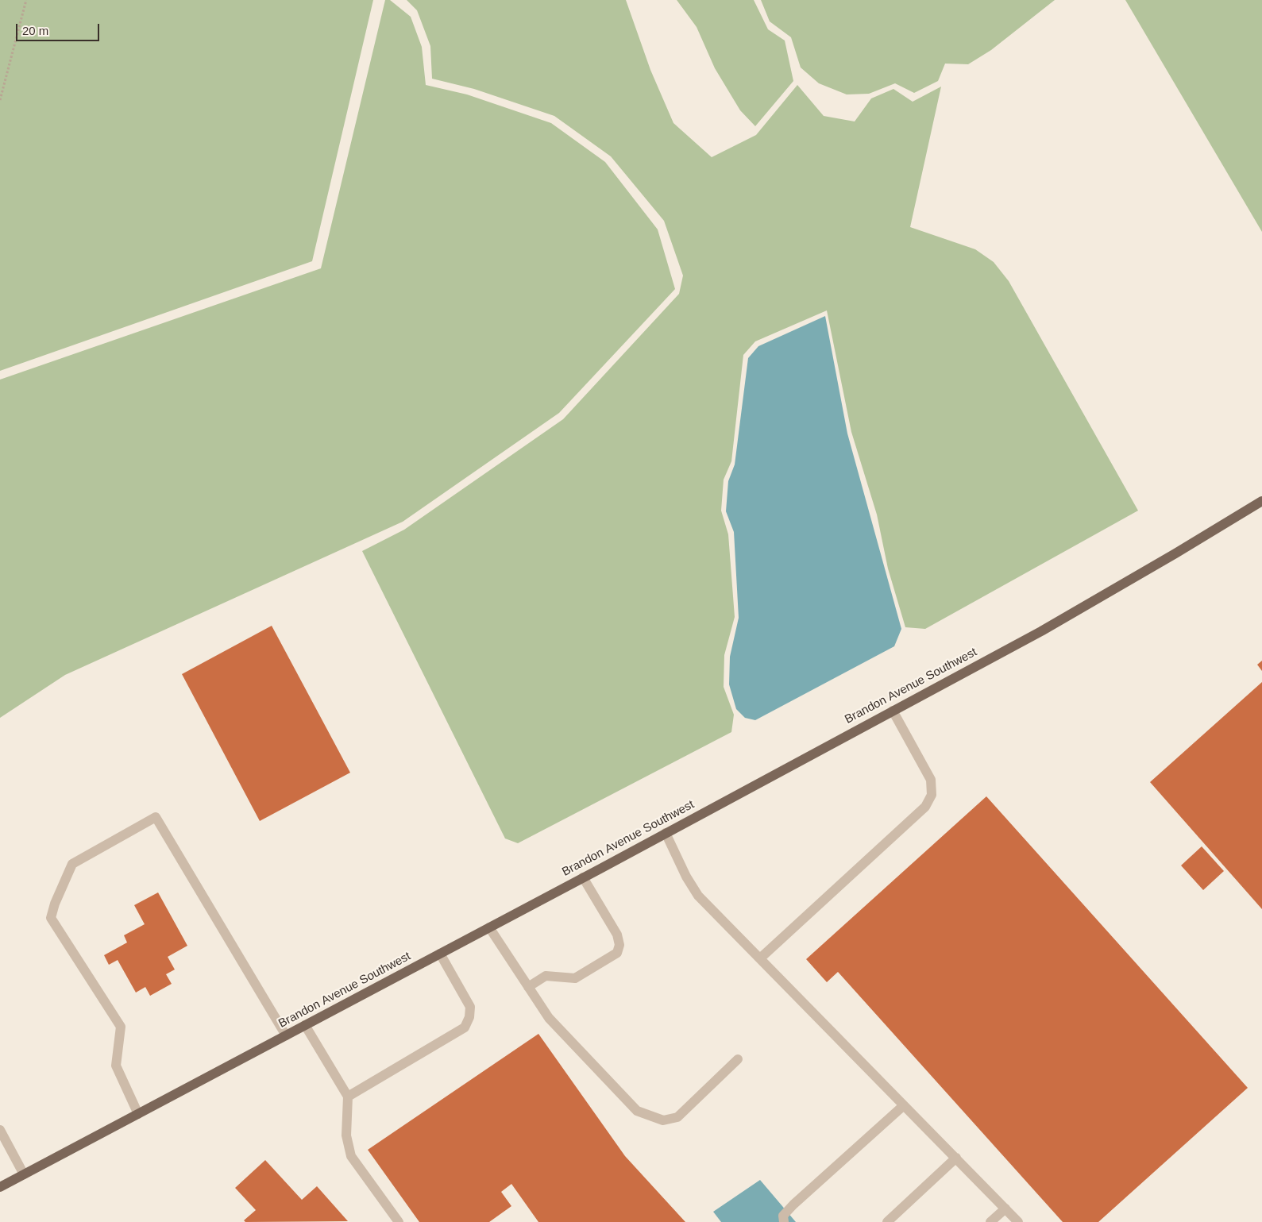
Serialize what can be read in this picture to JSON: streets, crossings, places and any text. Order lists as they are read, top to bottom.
{
  "streets": {
    "main road": ["Brandon Avenue Southwest"]
  },
  "scale_bar": "20 m"
}
